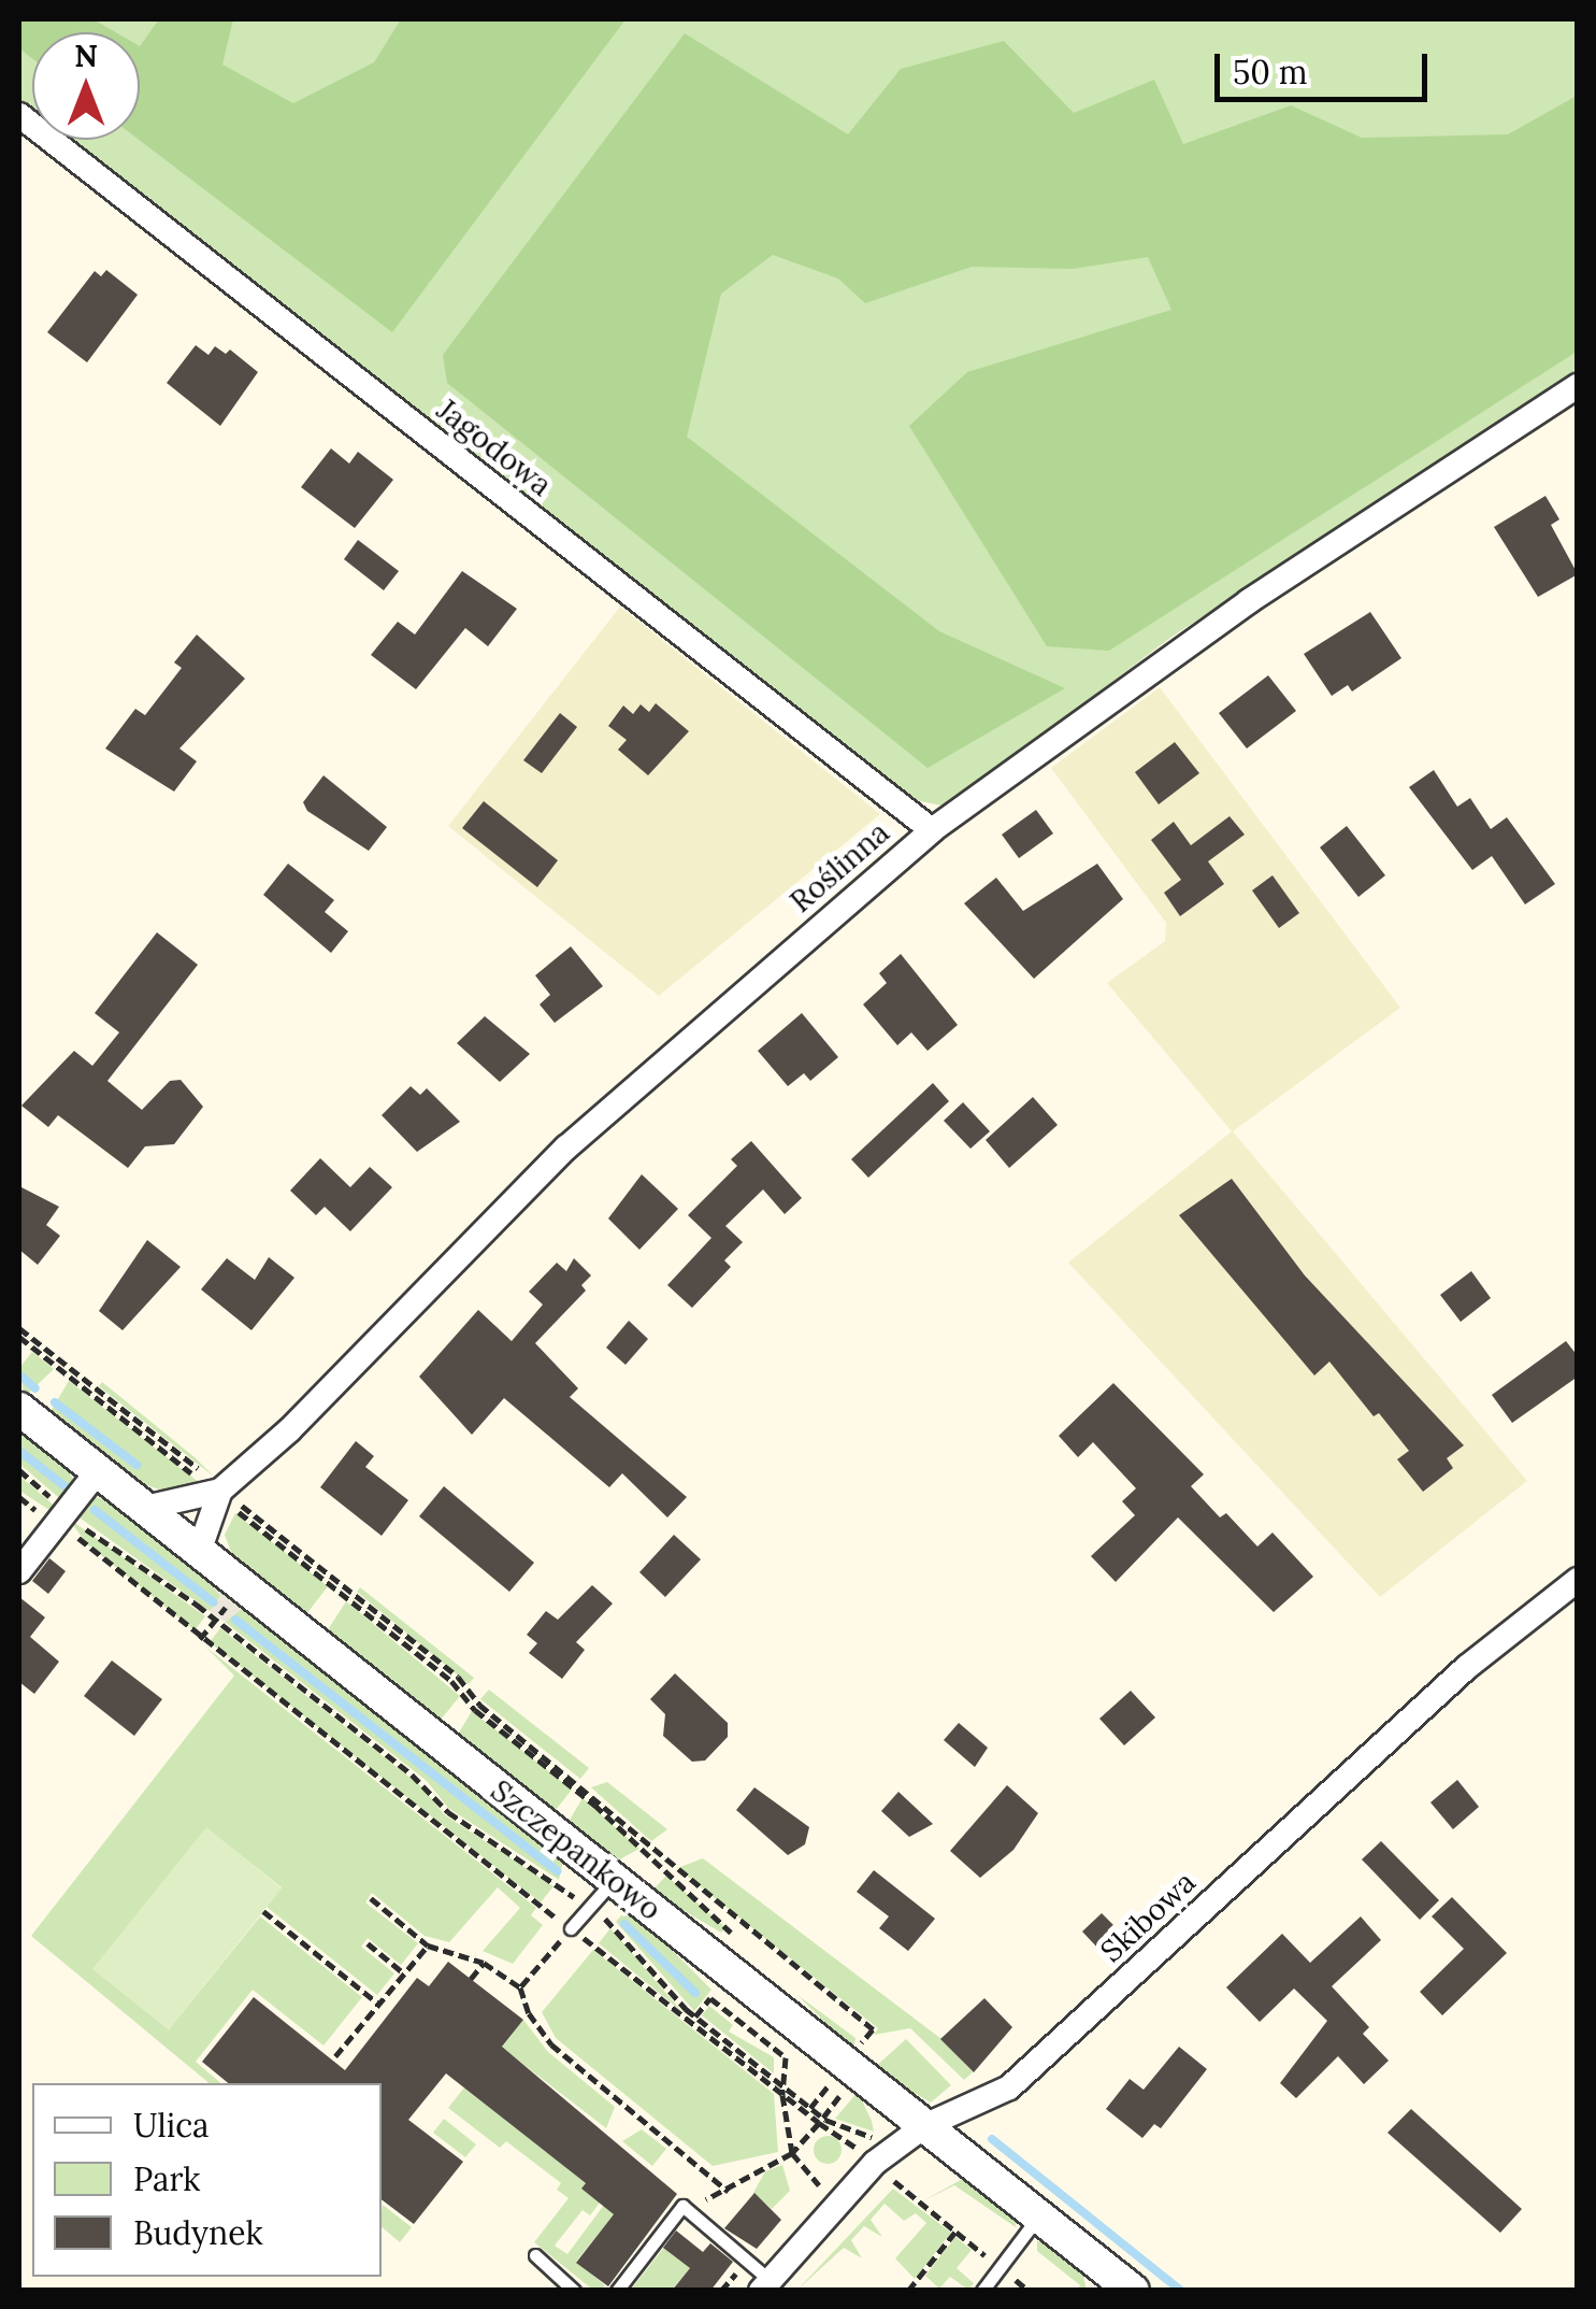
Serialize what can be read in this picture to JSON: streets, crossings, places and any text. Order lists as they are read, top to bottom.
{
  "streets": {
    "street": [
      "Jagodowa",
      "Roślinna",
      "Szczepankowo",
      "Skibowa"
    ]
  },
  "crossings": [
    ["Jagodowa", "Roślinna"],
    ["Roślinna", "Szczepankowo"],
    ["Szczepankowo", "Skibowa"]
  ],
  "legend": ["Ulica", "Park", "Budynek"],
  "scale_bar": "50 m",
  "north": "top"
}
